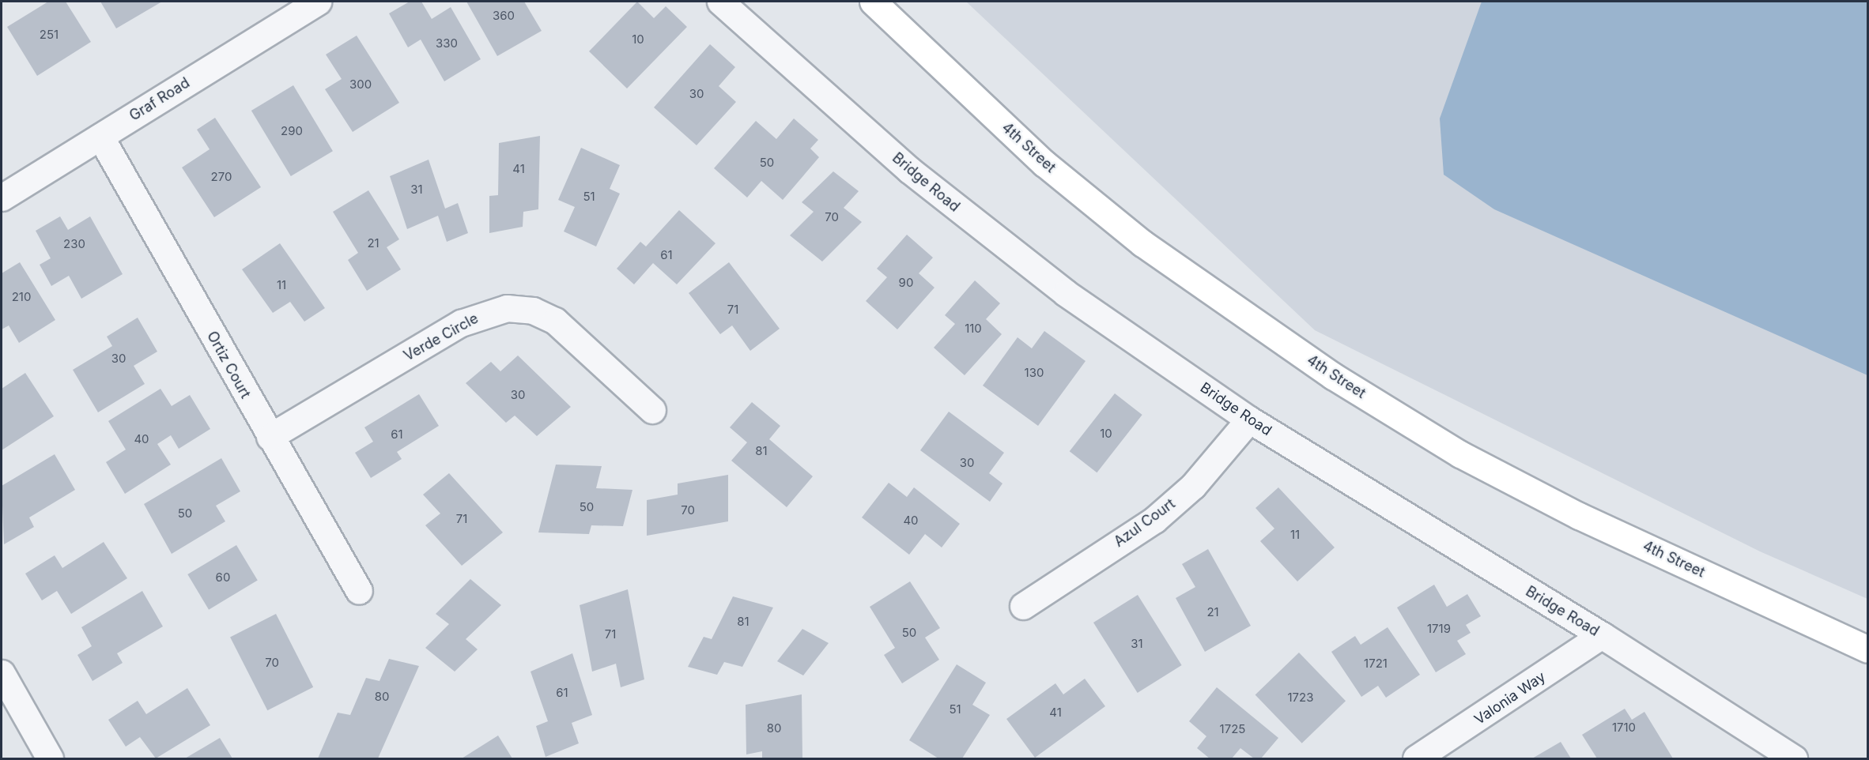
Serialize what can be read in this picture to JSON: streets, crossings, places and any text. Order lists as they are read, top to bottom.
{
  "streets": {
    "main road": ["4th Street"],
    "street": [
      "Graf Road",
      "Bridge Road",
      "Verde Circle",
      "Ortiz Court",
      "Azul Court",
      "Valonia Way"
    ]
  },
  "crossings": [
    ["Graf Road", "Ortiz Court"],
    ["Bridge Road", "Azul Court"],
    ["Bridge Road", "Valonia Way"],
    ["Verde Circle", "Ortiz Court"]
  ],
  "house_numbers": [
    "360",
    "251",
    "10",
    "330",
    "300",
    "30",
    "290",
    "50",
    "41",
    "270",
    "31",
    "51",
    "70",
    "21",
    "230",
    "61",
    "90",
    "11",
    "210",
    "71",
    "110",
    "30",
    "130",
    "30",
    "10",
    "61",
    "40",
    "81",
    "30",
    "50",
    "70",
    "50",
    "71",
    "40",
    "11",
    "60",
    "21",
    "81",
    "1719",
    "50",
    "71",
    "31",
    "70",
    "1721",
    "61",
    "80",
    "1723",
    "51",
    "41",
    "1710",
    "80",
    "1725"
  ]
}
